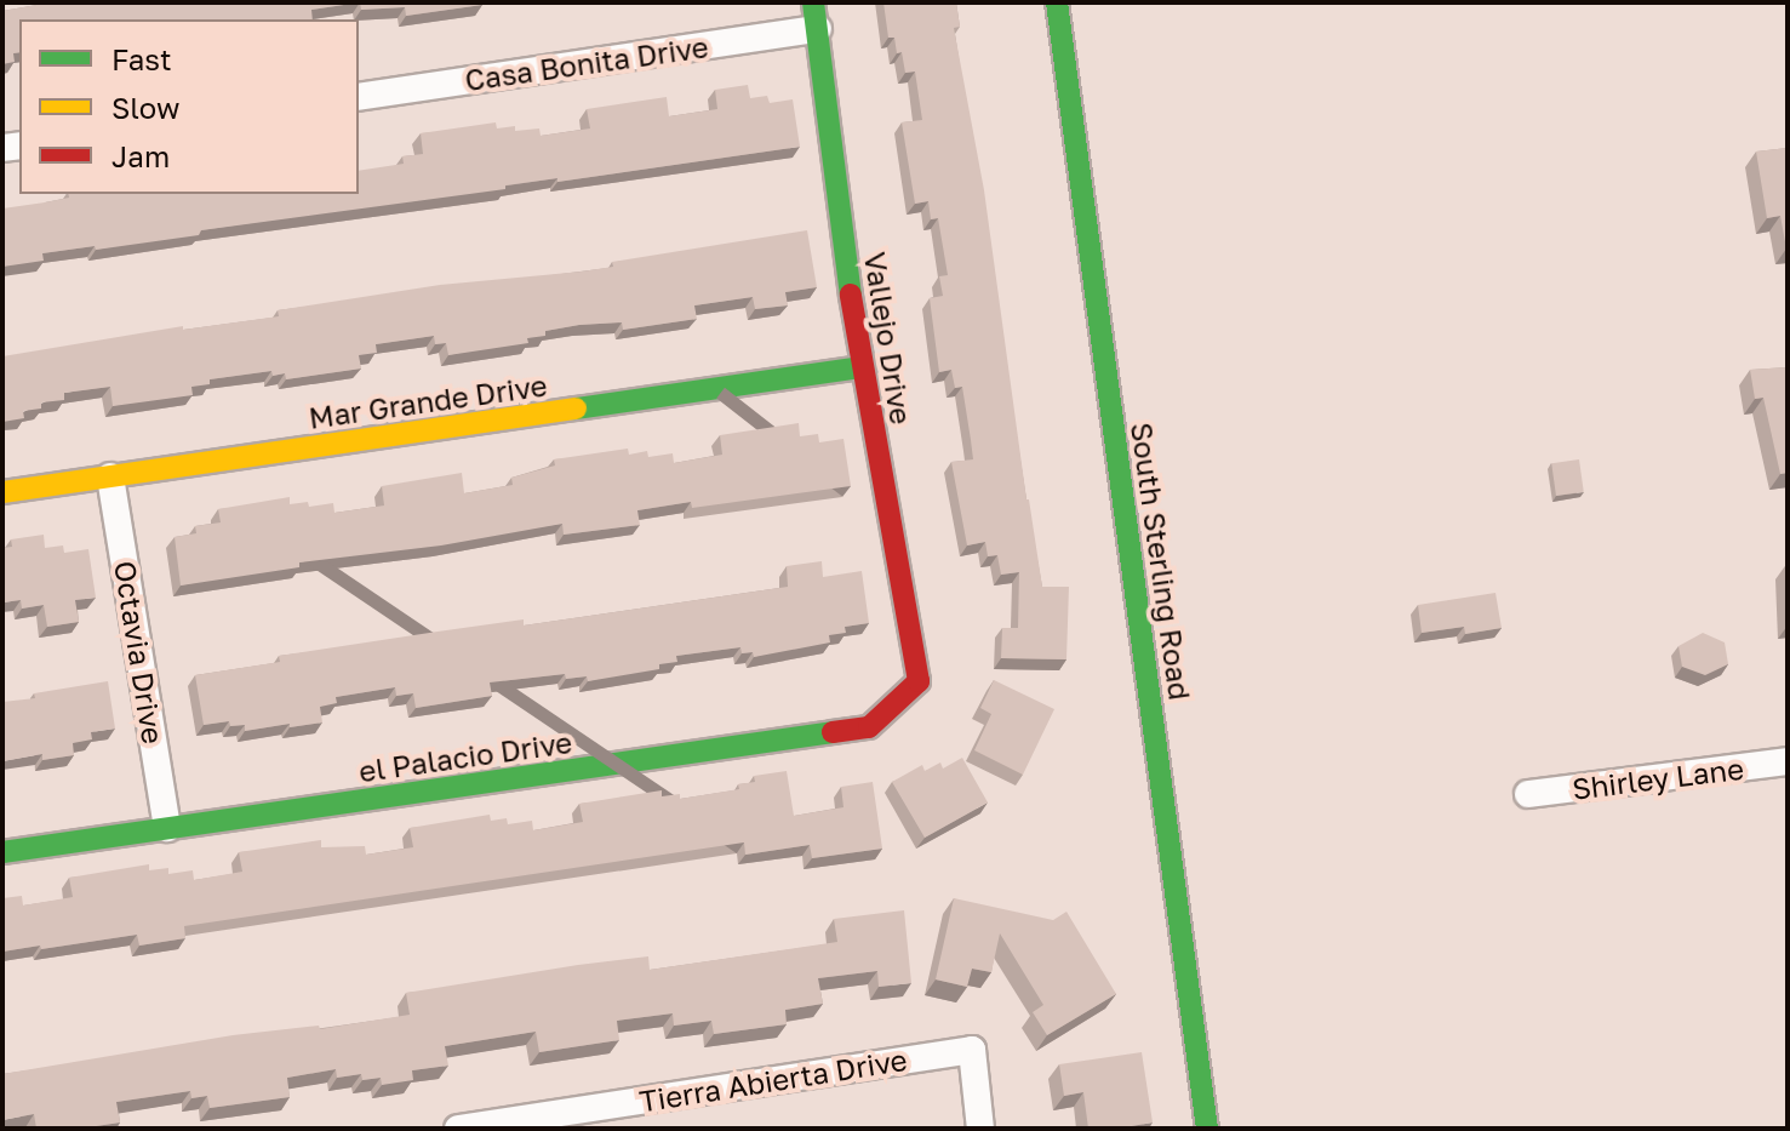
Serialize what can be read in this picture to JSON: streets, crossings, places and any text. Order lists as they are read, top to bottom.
{
  "streets": {
    "street": [
      "Casa Bonita Drive",
      "Vallejo Drive",
      "Mar Grande Drive",
      "South Sterling Road",
      "Octavia Drive",
      "el Palacio Drive",
      "Shirley Lane",
      "Tierra Abierta Drive"
    ]
  },
  "crossings": [
    ["Casa Bonita Drive", "Vallejo Drive"],
    ["Vallejo Drive", "Mar Grande Drive"],
    ["Vallejo Drive", "el Palacio Drive"],
    ["Mar Grande Drive", "Octavia Drive"],
    ["Octavia Drive", "el Palacio Drive"]
  ],
  "legend": ["Fast", "Slow", "Jam"]
}
